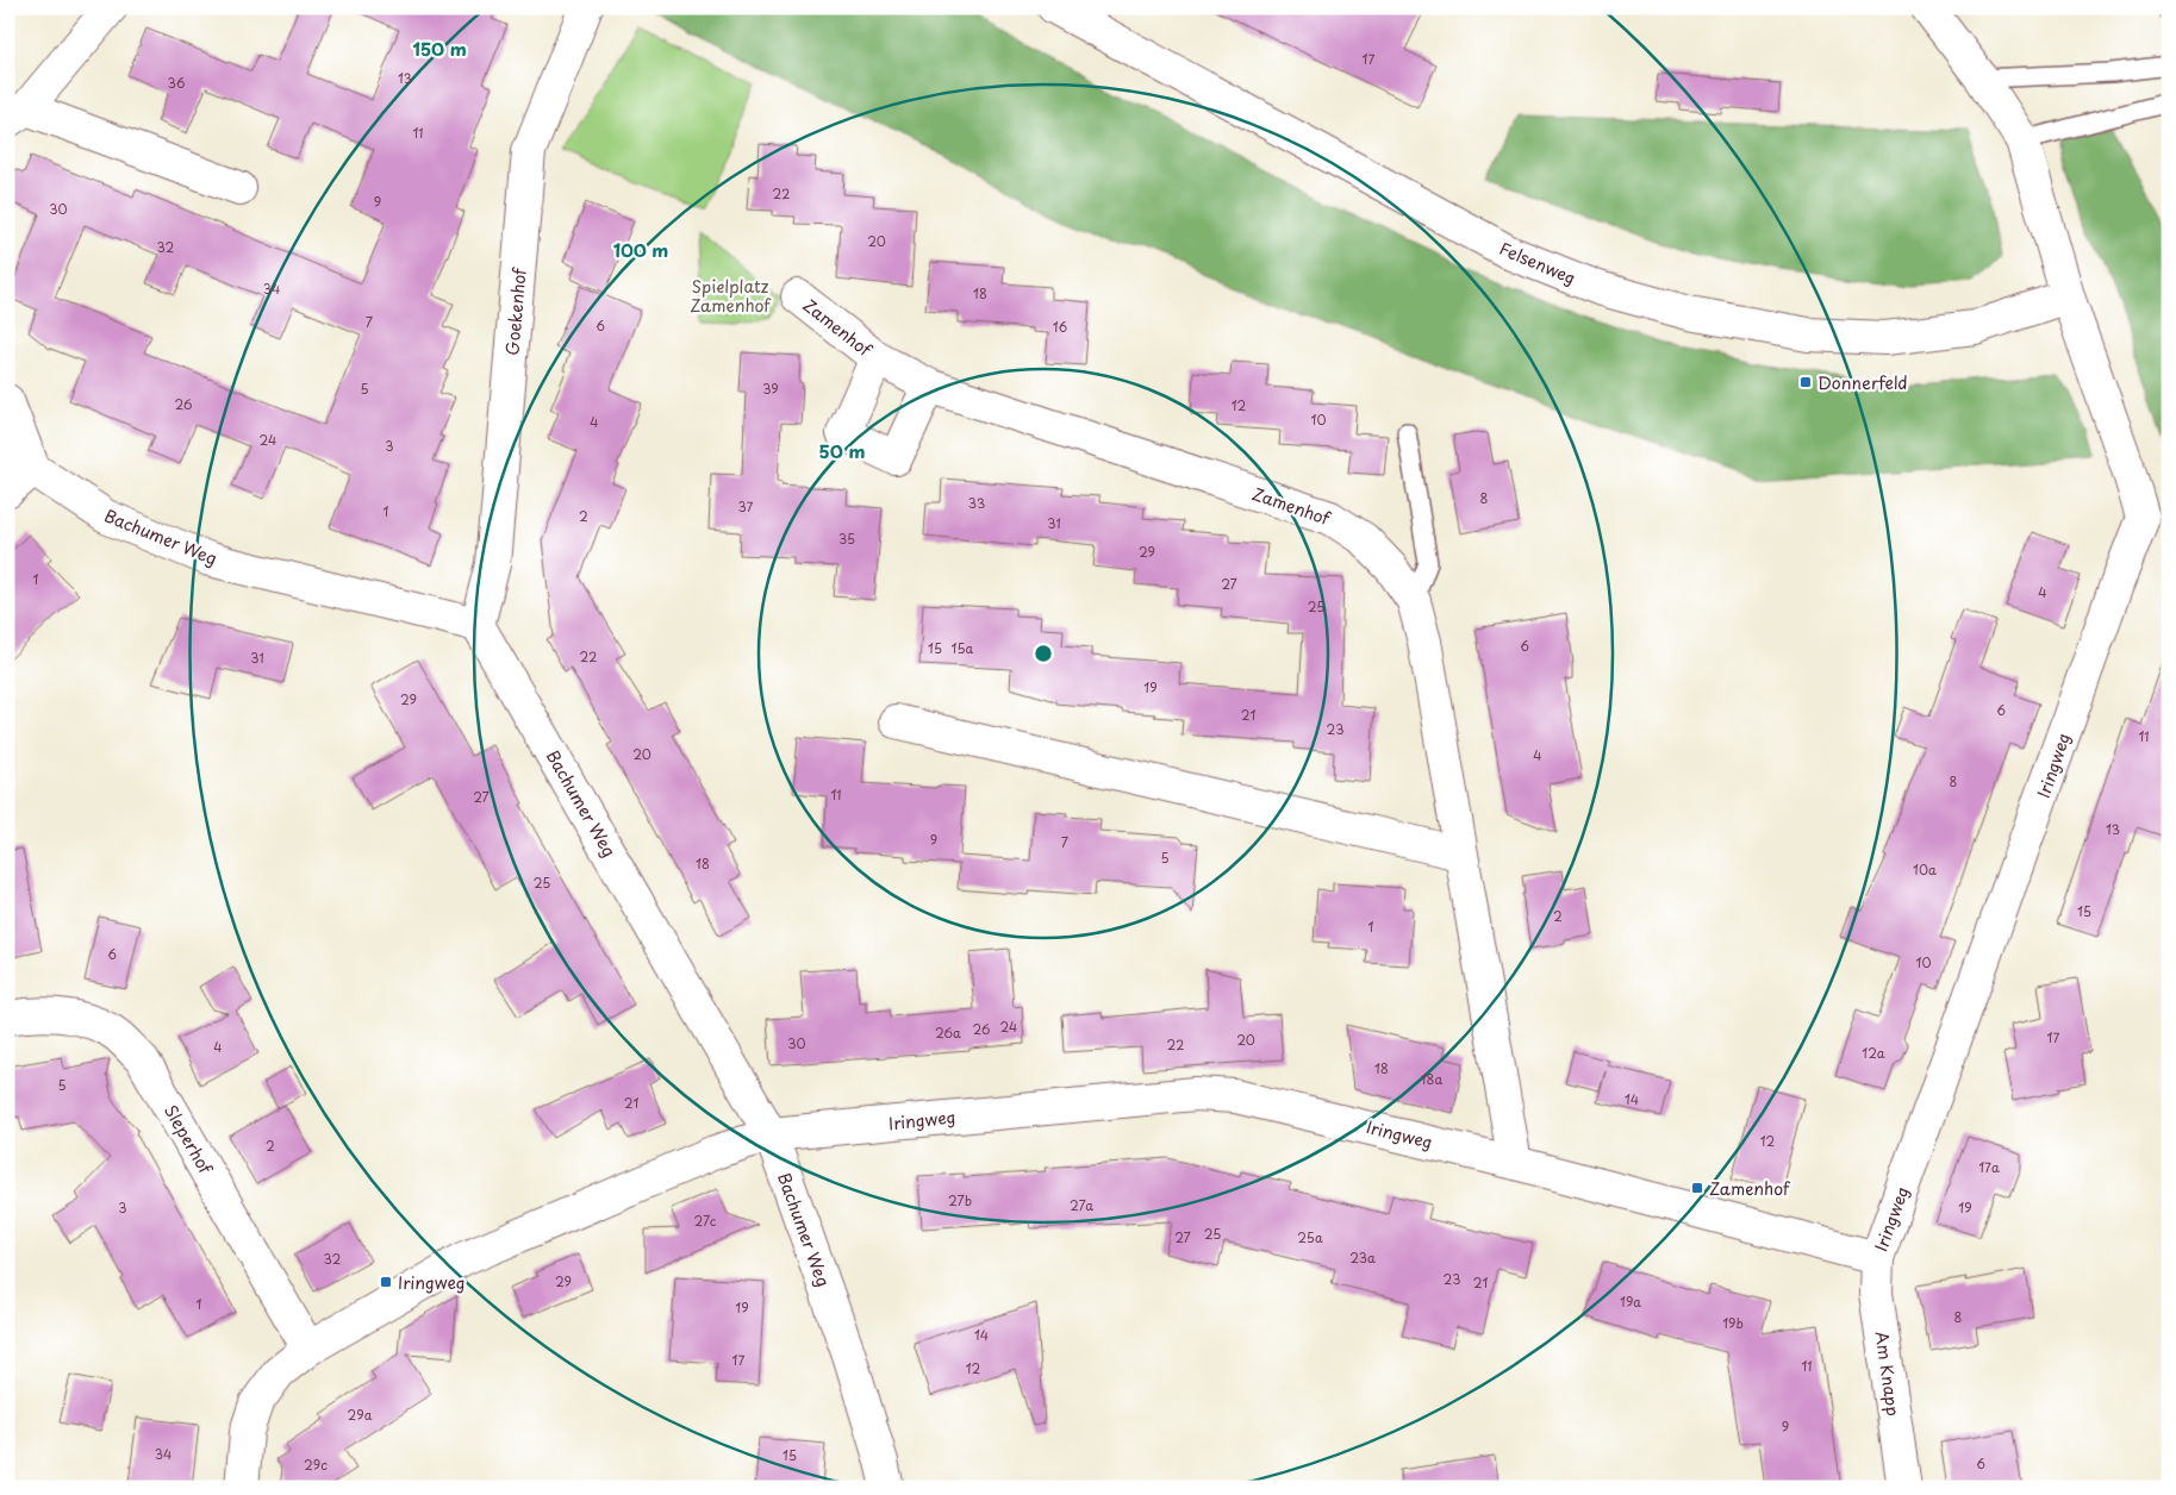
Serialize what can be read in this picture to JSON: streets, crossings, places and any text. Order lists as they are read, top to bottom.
{
  "streets": {
    "street": [
      "Felsenweg",
      "Goekenhof",
      "Zamenhof",
      "Bachumer Weg",
      "Iringweg",
      "Sleperhof",
      "Am Knapp"
    ]
  },
  "crossings": [
    ["Goekenhof", "Bachumer Weg"],
    ["Zamenhof", "Iringweg"],
    ["Bachumer Weg", "Iringweg"],
    ["Iringweg", "Sleperhof"],
    ["Iringweg", "Am Knapp"]
  ],
  "parks": ["Spielplatz Zamenhof"],
  "places": {
    "transit": ["Donnerfeld", "Zamenhof", "Iringweg"]
  },
  "house_numbers": [
    "17",
    "13",
    "36",
    "11",
    "22",
    "9",
    "30",
    "20",
    "32",
    "34",
    "18",
    "7",
    "6",
    "16",
    "5",
    "39",
    "26",
    "12",
    "10",
    "4",
    "24",
    "3",
    "8",
    "33",
    "37",
    "1",
    "2",
    "31",
    "35",
    "29",
    "1",
    "27",
    "4",
    "25",
    "6",
    "15",
    "15a",
    "22",
    "31",
    "19",
    "29",
    "6",
    "21",
    "23",
    "11",
    "20",
    "4",
    "8",
    "11",
    "27",
    "13",
    "9",
    "7",
    "5",
    "18",
    "10a",
    "25",
    "15",
    "2",
    "1",
    "6",
    "10",
    "24",
    "26",
    "26a",
    "17",
    "20",
    "30",
    "22",
    "4",
    "12a",
    "18",
    "18a",
    "5",
    "14",
    "21",
    "12",
    "2",
    "17a",
    "27b",
    "27a",
    "3",
    "19",
    "27c",
    "25",
    "27",
    "25a",
    "23a",
    "32",
    "23",
    "29",
    "21",
    "19a",
    "1",
    "19",
    "8",
    "19b",
    "14",
    "17",
    "11",
    "12",
    "29a",
    "9",
    "34",
    "15",
    "6",
    "29c"
  ],
  "rings": ["150 m", "100 m", "50 m"]
}
